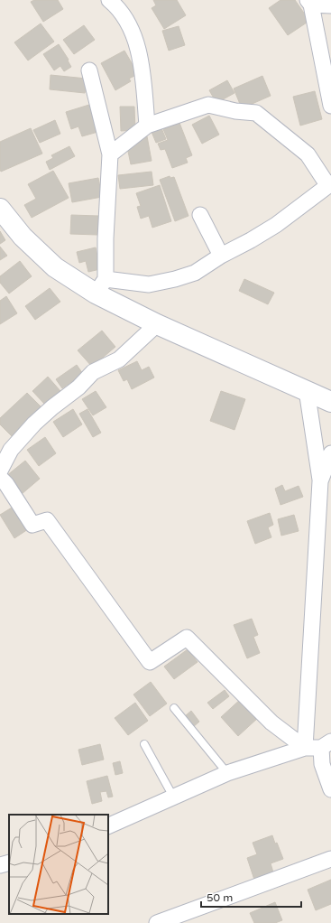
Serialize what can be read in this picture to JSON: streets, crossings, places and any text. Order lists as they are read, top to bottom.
{
  "scale_bar": "50 m"
}
